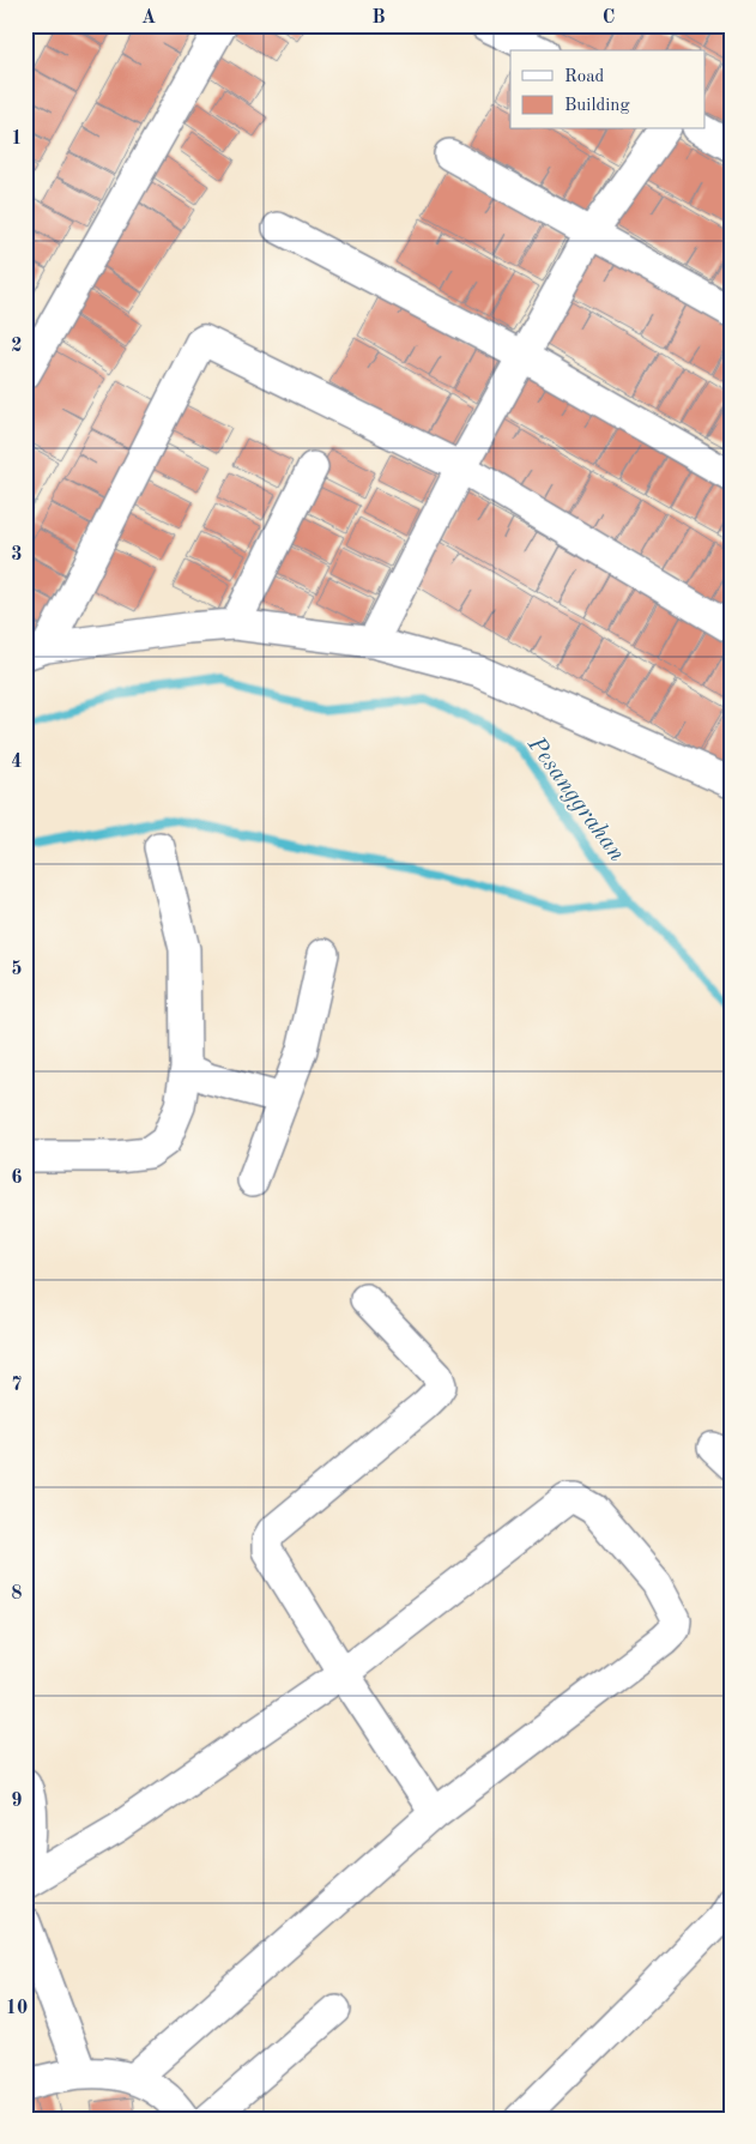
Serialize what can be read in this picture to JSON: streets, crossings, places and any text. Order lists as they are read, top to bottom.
{
  "water": ["Pesanggrahan"],
  "legend": ["Road", "Building"],
  "grid": {
    "columns": ["A", "B", "C"],
    "rows": [
      "1",
      "2",
      "3",
      "4",
      "5",
      "6",
      "7",
      "8",
      "9",
      "10"
    ]
  }
}
